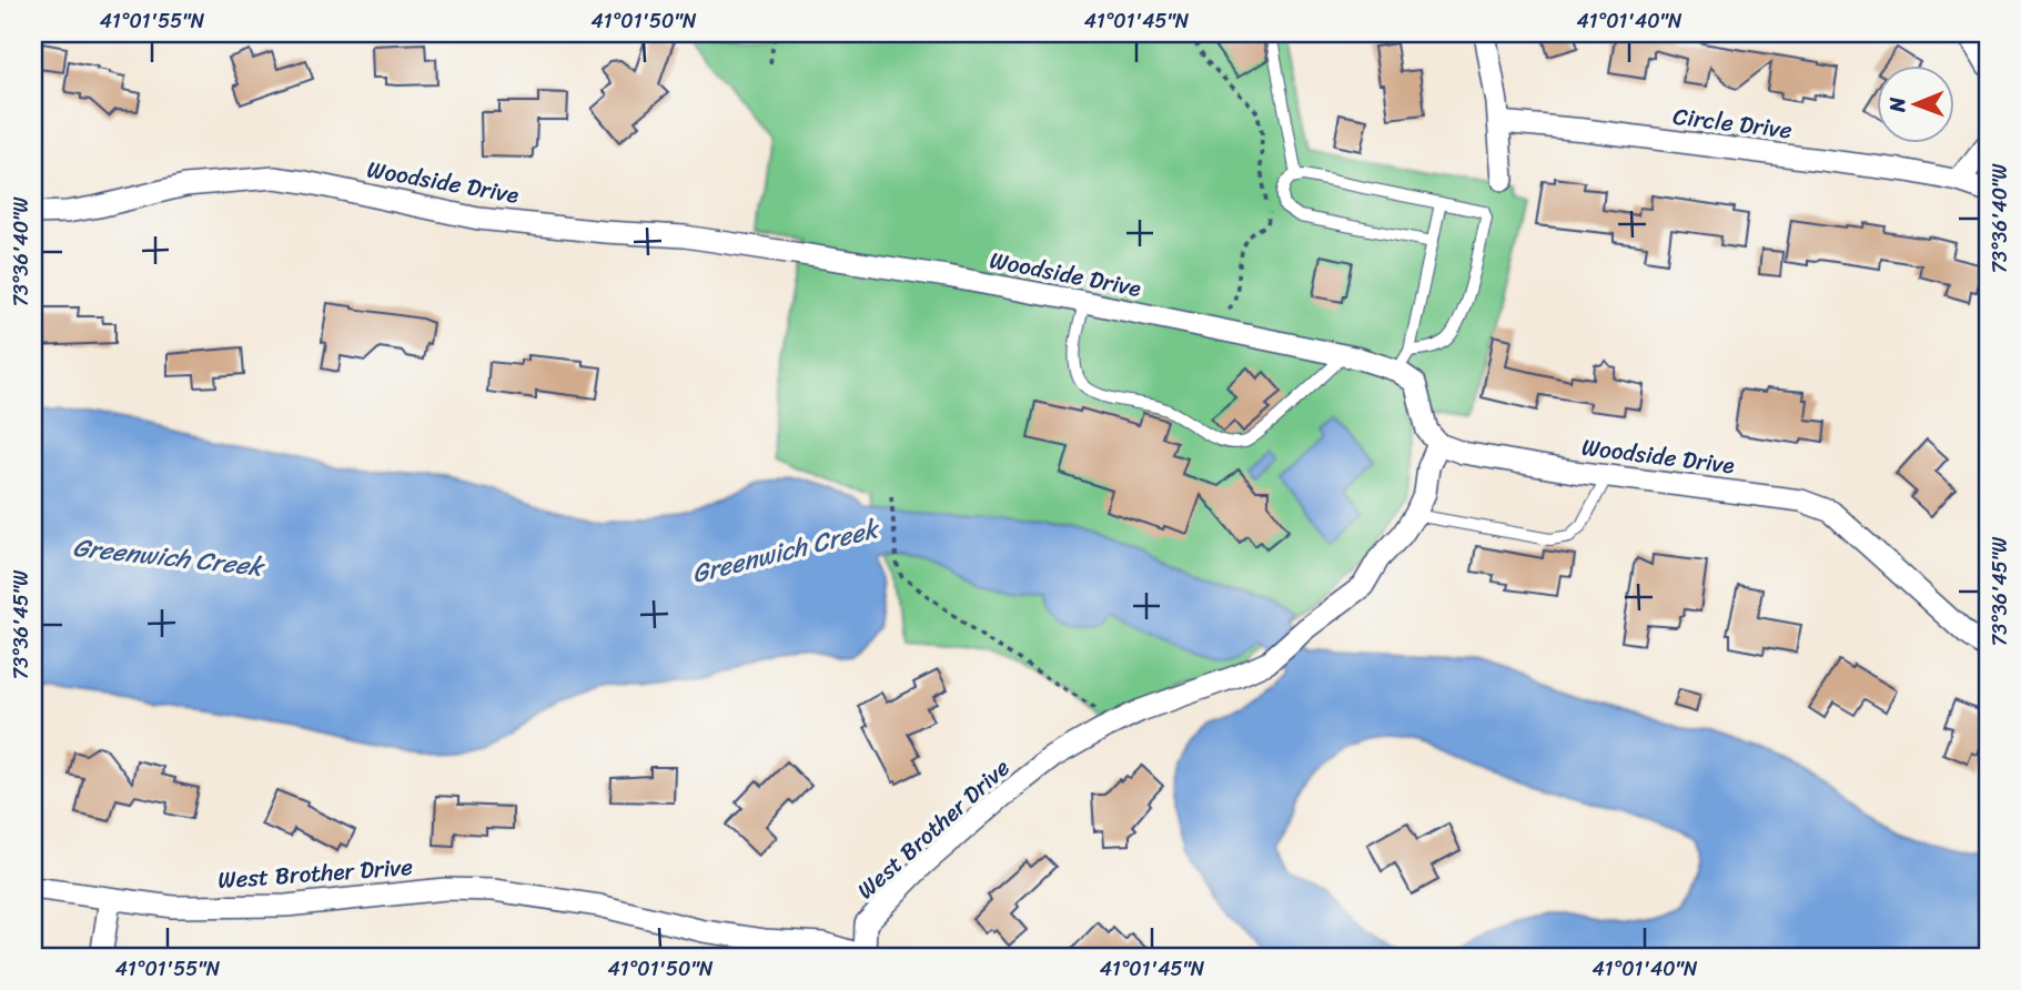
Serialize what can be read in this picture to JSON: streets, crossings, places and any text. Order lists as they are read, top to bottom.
{
  "streets": {
    "street": ["Circle Drive", "Woodside Drive", "West Brother Drive"]
  },
  "crossings": [
    ["Woodside Drive", "West Brother Drive"]
  ],
  "water": ["Greenwich Creek"],
  "north": "left",
  "coordinates": [
    "41°01'55\"N",
    "41°01'50\"N",
    "41°01'45\"N",
    "41°01'40\"N",
    "73°36'40\"W",
    "73°36'45\"W"
  ]
}
